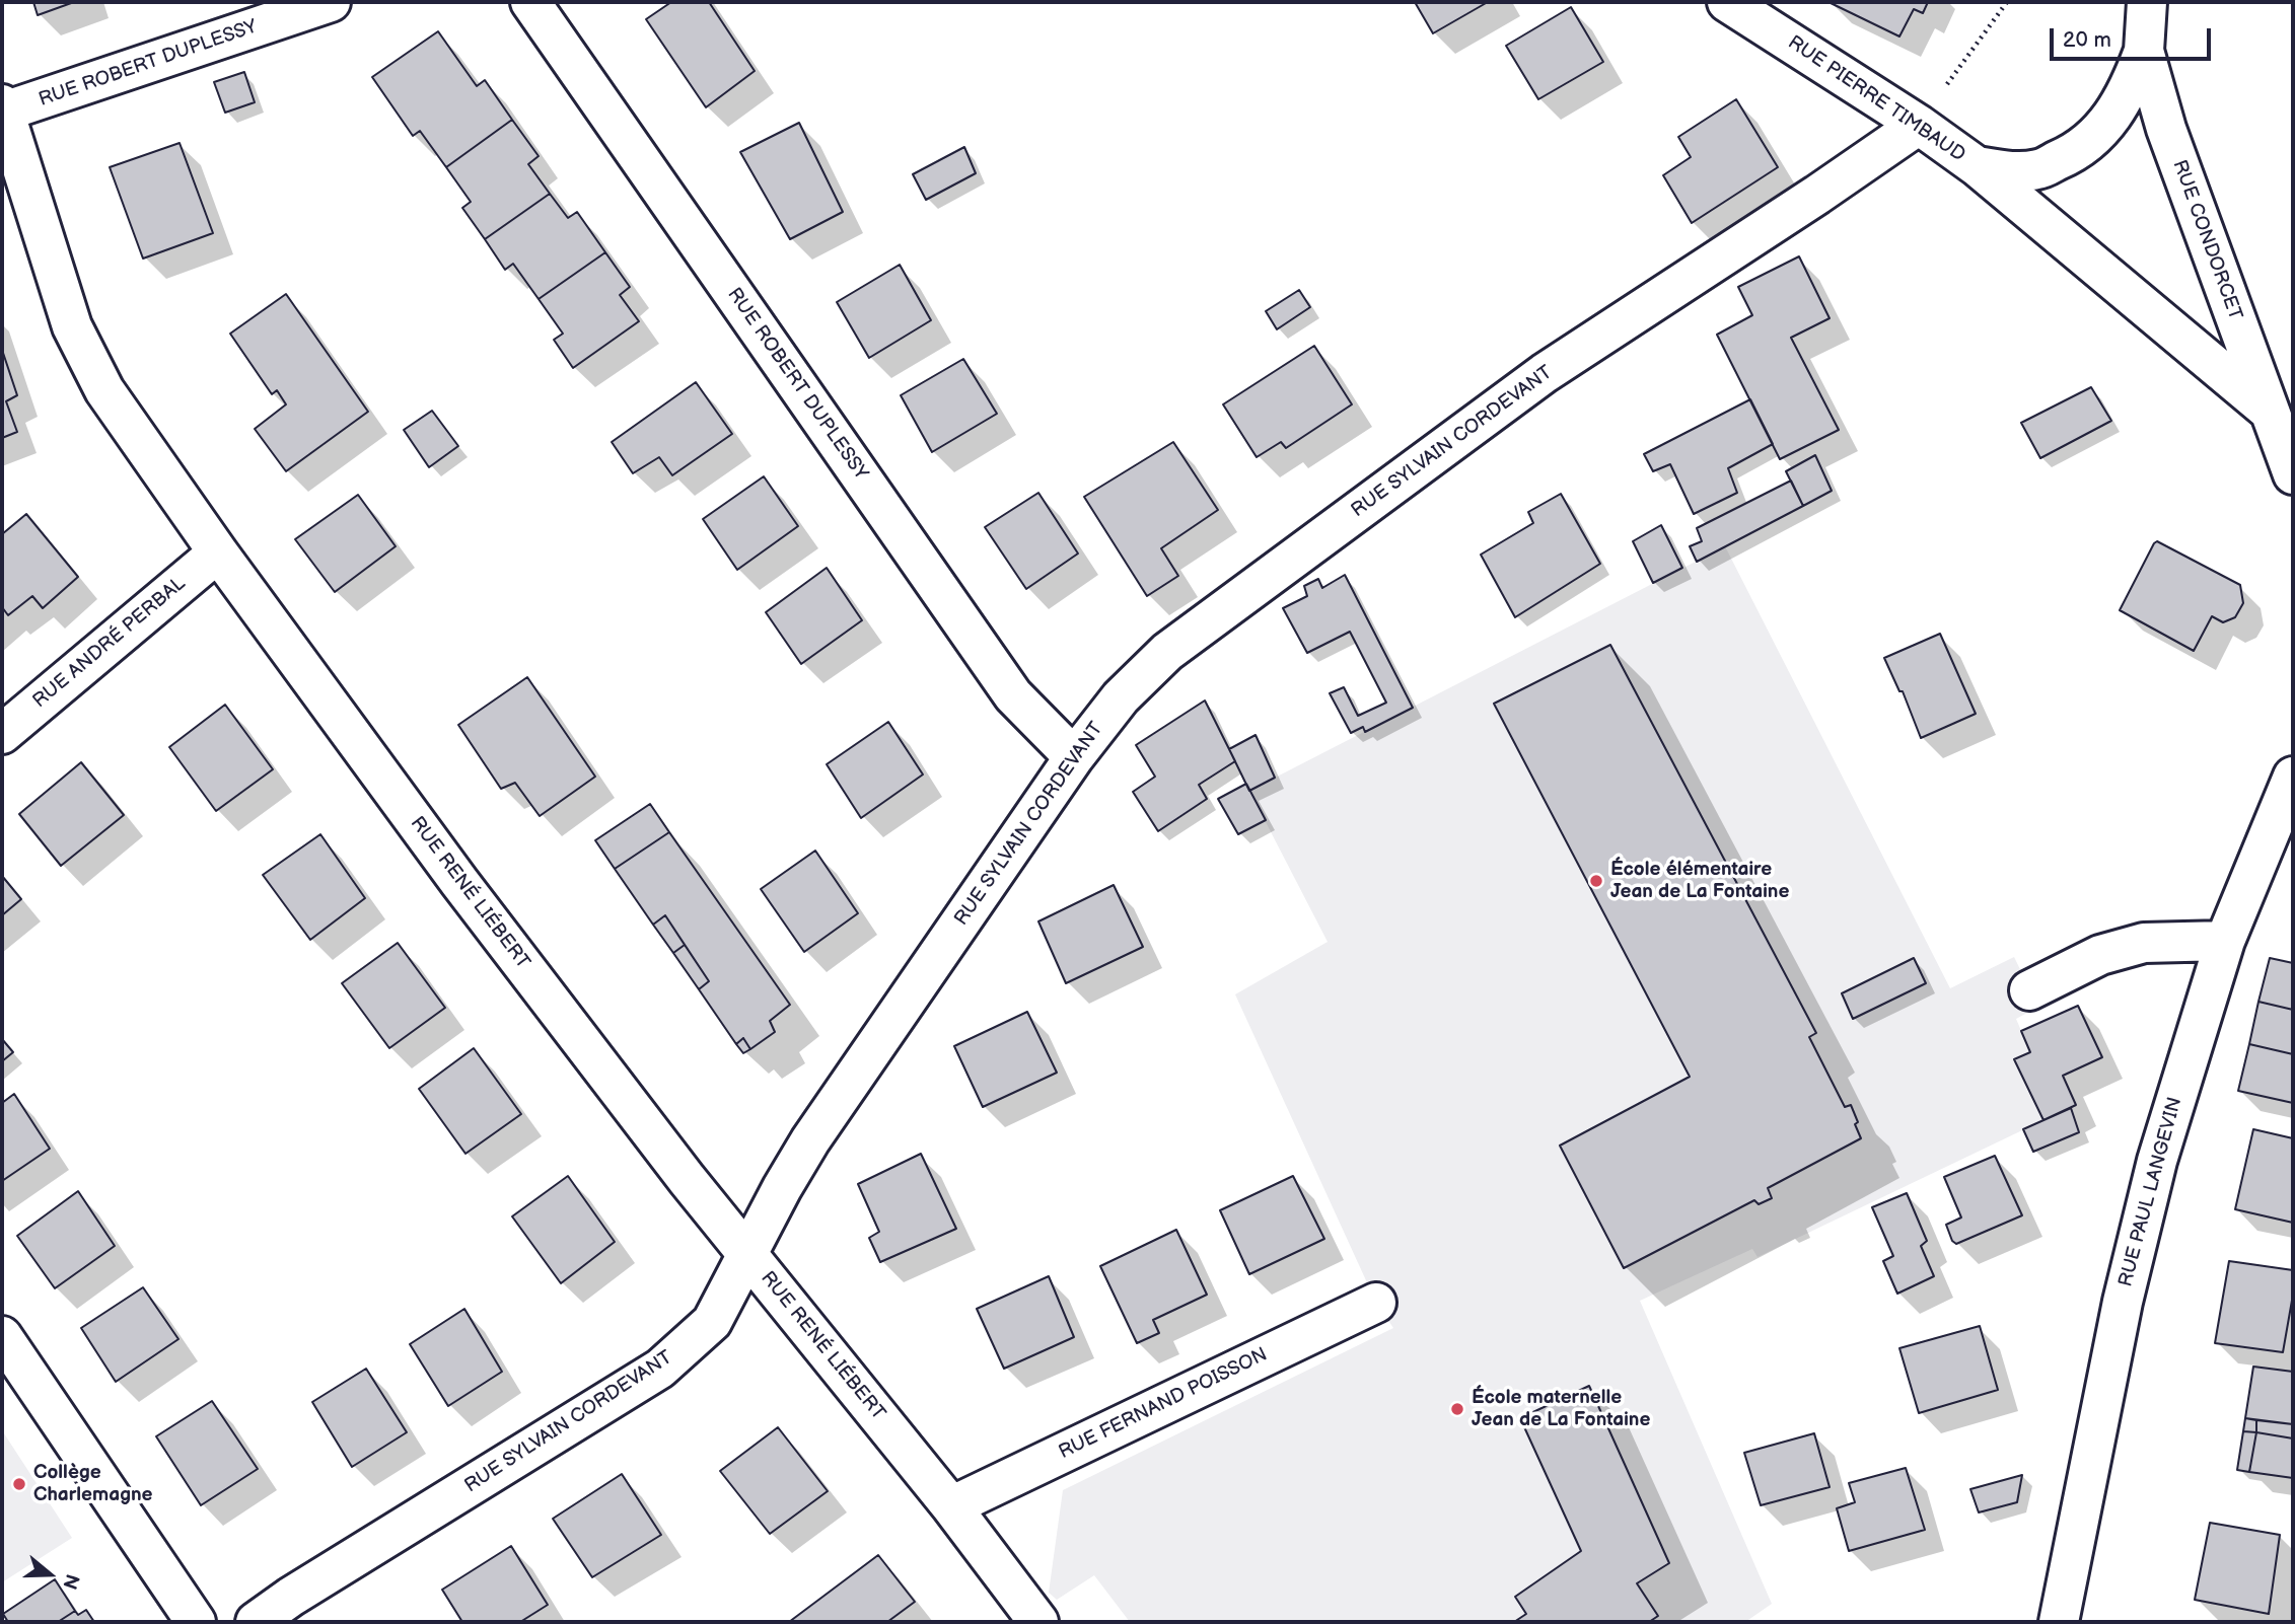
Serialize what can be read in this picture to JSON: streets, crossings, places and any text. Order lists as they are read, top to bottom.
{
  "streets": {
    "street": [
      "RUE ROBERT DUPLESSY",
      "RUE PIERRE TIMBAUD",
      "RUE CONDORCET",
      "RUE SYLVAIN CORDEVANT",
      "RUE ANDRÉ PERBAL",
      "RUE RENÉ LIÉBERT",
      "RUE PAUL LANGEVIN",
      "RUE FERNAND POISSON"
    ]
  },
  "crossings": [
    ["RUE ROBERT DUPLESSY", "RUE SYLVAIN CORDEVANT"],
    ["RUE ROBERT DUPLESSY", "RUE RENÉ LIÉBERT"],
    ["RUE PIERRE TIMBAUD", "RUE CONDORCET"],
    ["RUE PIERRE TIMBAUD", "RUE SYLVAIN CORDEVANT"],
    ["RUE SYLVAIN CORDEVANT", "RUE RENÉ LIÉBERT"],
    ["RUE ANDRÉ PERBAL", "RUE RENÉ LIÉBERT"],
    ["RUE RENÉ LIÉBERT", "RUE FERNAND POISSON"]
  ],
  "places": ["École élémentaire Jean de La Fontaine", "École maternelle Jean de La Fontaine", "Collège Charlemagne"],
  "scale_bar": "20 m",
  "north": "right"
}
